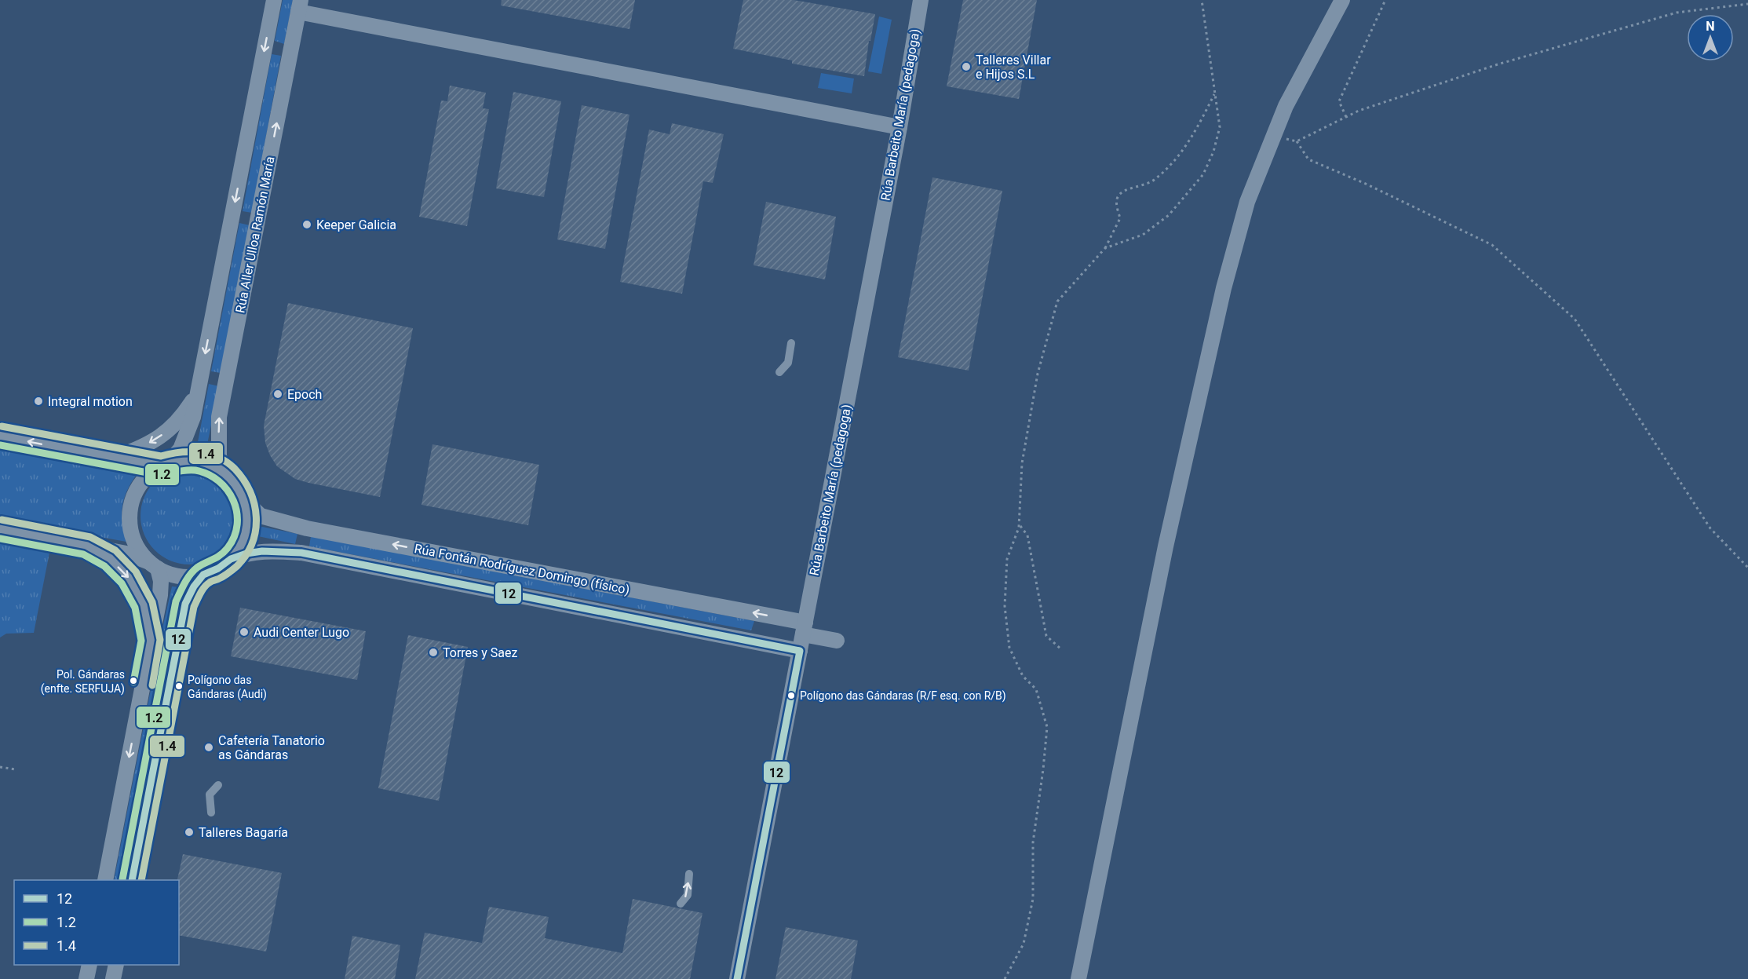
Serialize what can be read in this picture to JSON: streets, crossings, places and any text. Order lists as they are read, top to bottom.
{
  "streets": {
    "street": ["Rúa Barbeito María (pedagoga)", "Rúa Aller Ulloa Ramón María", "Rúa Fontán Rodríguez Domingo (físico)"]
  },
  "crossings": [
    ["Rúa Barbeito María (pedagoga)", "Rúa Fontán Rodríguez Domingo (físico)"],
    ["Rúa Aller Ulloa Ramón María", "Rúa Fontán Rodríguez Domingo (físico)"]
  ],
  "places": [
    "Talleres Villar e Hijos S.L",
    "Keeper Galicia",
    "Epoch",
    "Integral motion",
    "Audi Center Lugo",
    "Torres y Saez",
    "Pol. Gándaras (enfte. SERFUJA)",
    "Polígono das Gándaras (Audi)",
    "Polígono das Gándaras (R/F esq. con R/B)",
    "Cafetería Tanatorio as Gándaras",
    "Talleres Bagaría"
  ],
  "lines": ["transit line 1.4", "transit line 1.2", "transit line 12"],
  "legend": ["12", "1.2", "1.4"],
  "north": "top"
}
